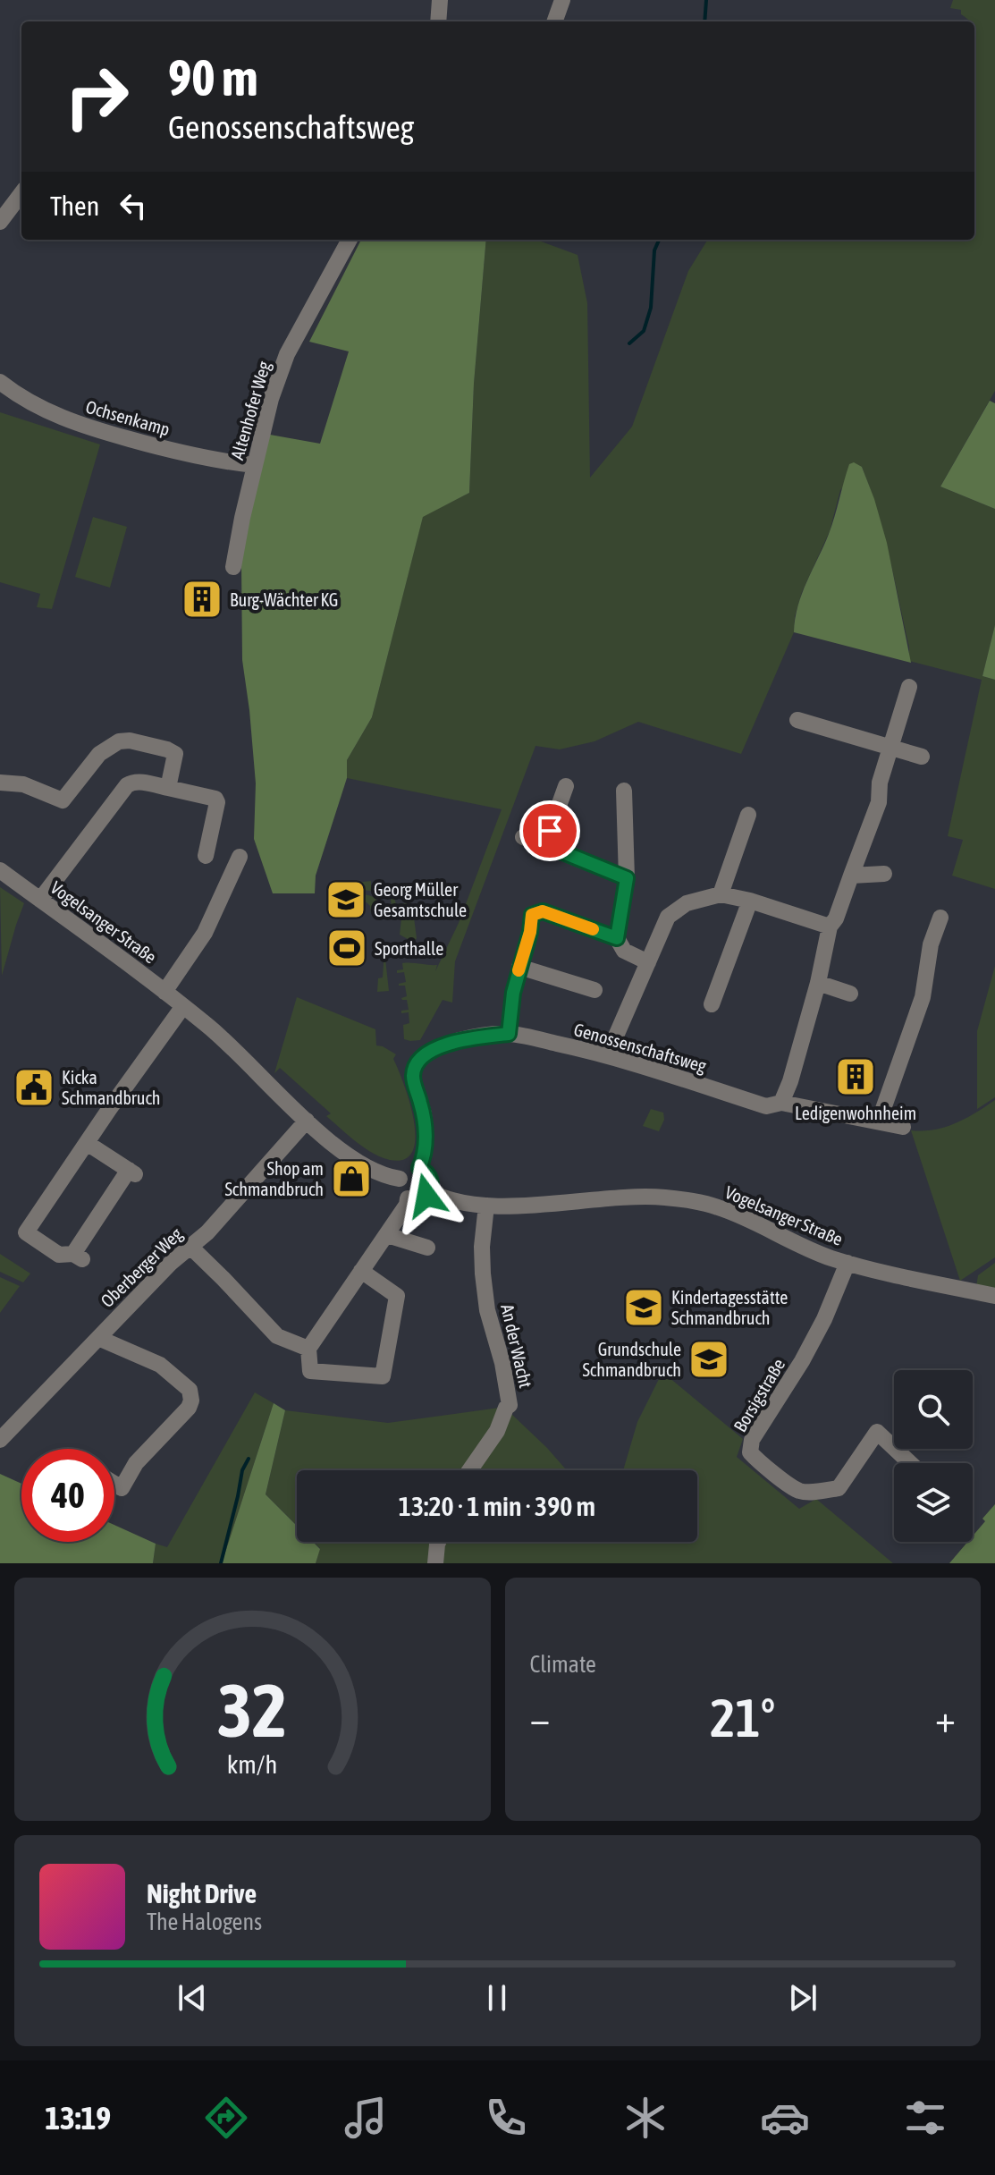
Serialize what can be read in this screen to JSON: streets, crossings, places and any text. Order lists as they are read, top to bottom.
{
  "streets": {
    "street": [
      "Altenhofer Weg",
      "Ochsenkamp",
      "Vogelsanger Straße",
      "Genossenschaftsweg",
      "Oberberger Weg",
      "An der Wacht",
      "Borsigstraße"
    ]
  },
  "crossings": [
    ["Altenhofer Weg", "Ochsenkamp"],
    ["Vogelsanger Straße", "Genossenschaftsweg"],
    ["Vogelsanger Straße", "Oberberger Weg"],
    ["Vogelsanger Straße", "An der Wacht"],
    ["Vogelsanger Straße", "Borsigstraße"]
  ],
  "places": {
    "building": ["Burg-Wächter KG", "Ledigenwohnheim"],
    "school or university": ["Georg Müller Gesamtschule", "Kindertagesstätte Schmandbruch", "Grundschule Schmandbruch"],
    "sports": ["Sporthalle"],
    "public building": ["Kicka Schmandbruch"],
    "shop": ["Shop am Schmandbruch"]
  },
  "page": {
    "turn": ["90 m", "Genossenschaftsweg"],
    "then": "Then",
    "limit": "40",
    "trip": "13:20 · 1 min · 390 m",
    "tile": "Climate",
    "heat": ["−", "21°", "+"],
    "song": ["Night Drive", "The Halogens"],
    "tabs": "13:19",
    "gauge": ["32", "km/h"]
  }
}
